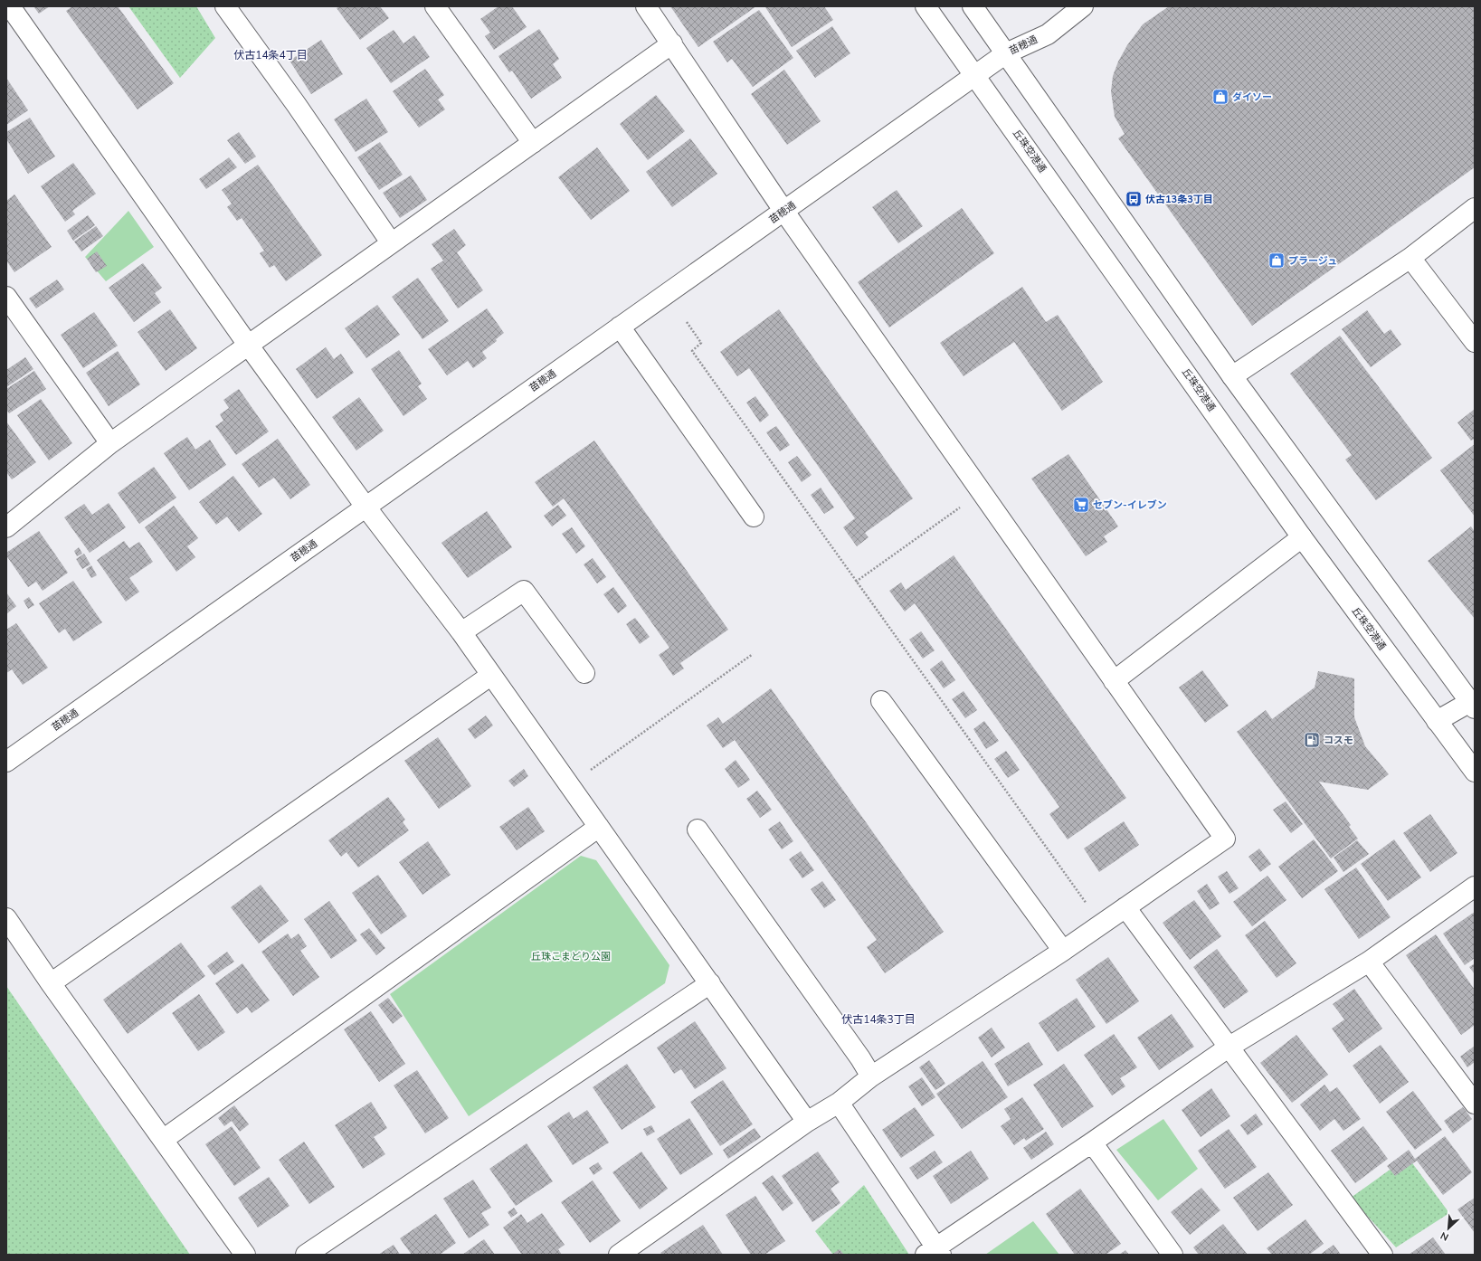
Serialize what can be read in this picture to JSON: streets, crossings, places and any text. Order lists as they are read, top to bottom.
{
  "streets": {
    "street": ["苗穂通", "丘珠空港通"]
  },
  "crossings": [
    ["苗穂通", "丘珠空港通"]
  ],
  "districts": ["伏古14条4丁目", "伏古14条3丁目"],
  "parks": ["丘珠こまどり公園"],
  "places": {
    "shop": ["ダイソー", "プラージュ"],
    "bus stop": ["伏古13条3丁目"],
    "supermarket": ["セブン-イレブン"],
    "fuel station": ["コスモ"]
  },
  "north": "bottom left"
}
